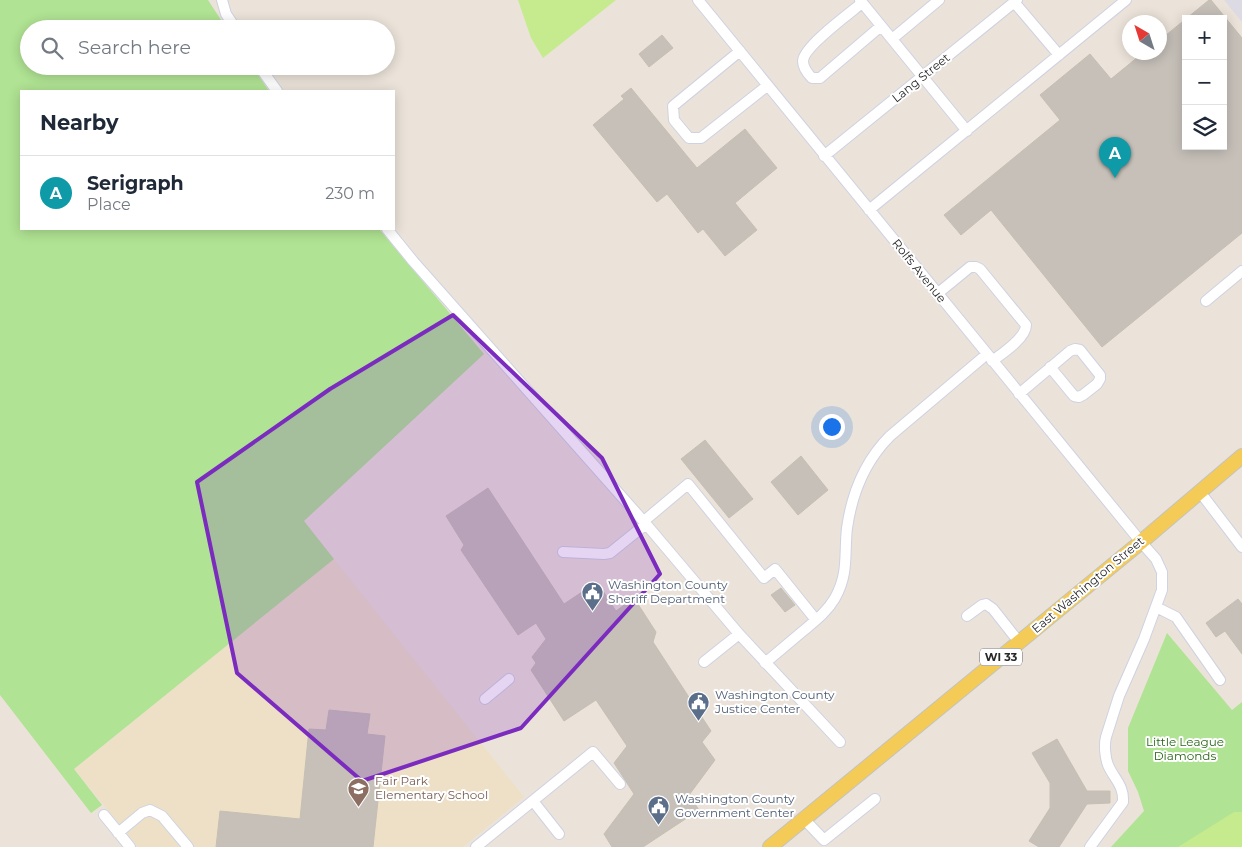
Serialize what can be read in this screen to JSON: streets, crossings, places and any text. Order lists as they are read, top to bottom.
{
  "streets": {
    "main road": ["East Washington Street", "WI 33"],
    "street": ["Lang Street", "Rolfs Avenue"]
  },
  "crossings": [
    ["Lang Street", "Rolfs Avenue"],
    ["Rolfs Avenue", "East Washington Street"]
  ],
  "parks": ["Little League Diamonds"],
  "places": {
    "public building": ["Washington County Sheriff Department", "Washington County Justice Center", "Washington County Government Center"],
    "school or university": ["Fair Park Elementary School"]
  },
  "north": "top left",
  "page": {
    "map_buttons": ["+", "−"],
    "search": "Search here",
    "heading": "Nearby",
    "pins": "A",
    "list": [
      {
        "mark": "A",
        "name": "Serigraph",
        "note": "Place",
        "value": "230 m"
      }
    ]
  }
}
